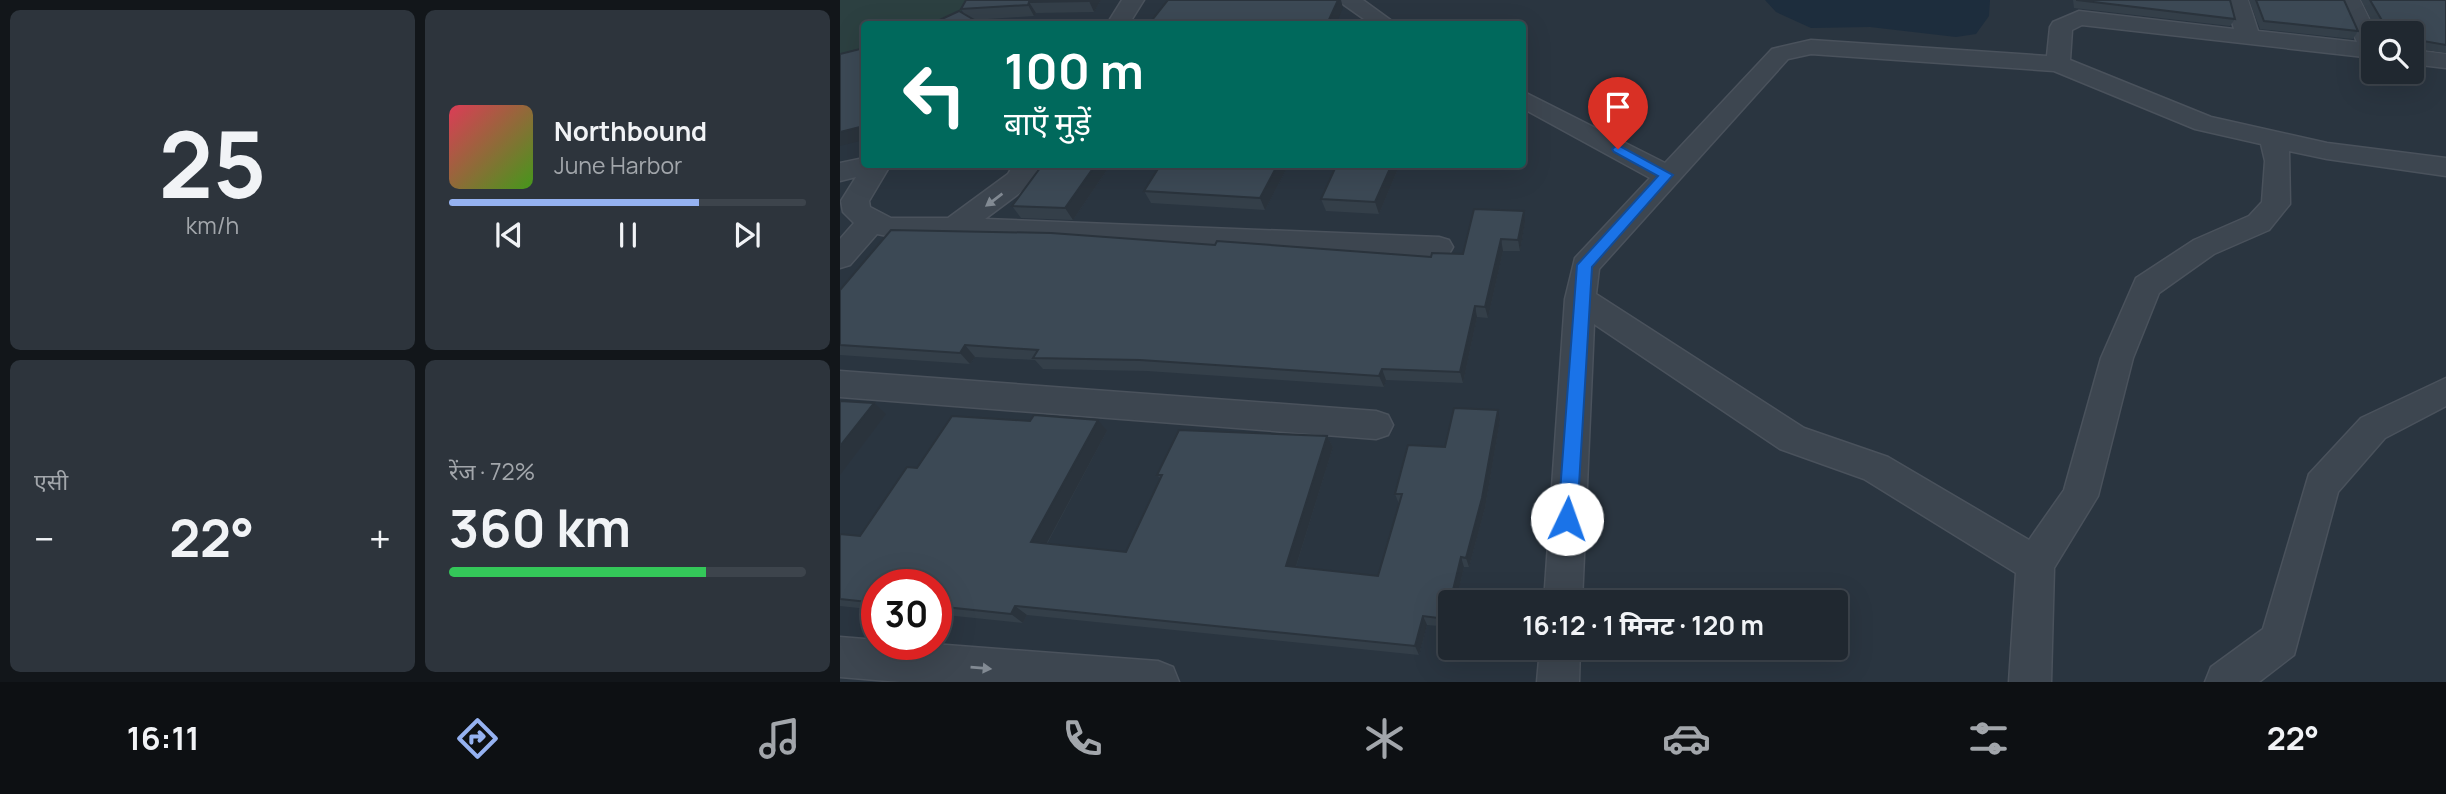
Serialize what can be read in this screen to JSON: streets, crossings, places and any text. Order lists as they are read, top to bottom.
{
  "page": {
    "tile": [
      ["25", "km/h"],
      "एसी",
      ["रेंज · 72%", "360 km"]
    ],
    "turn": ["100 m", "बाएँ मुड़ें"],
    "song": ["Northbound", "June Harbor"],
    "heat": ["−", "22°", "+"],
    "limit": "30",
    "trip": "16:12 · 1 मिनट · 120 m",
    "tabs": ["16:11", "22°"]
  }
}
